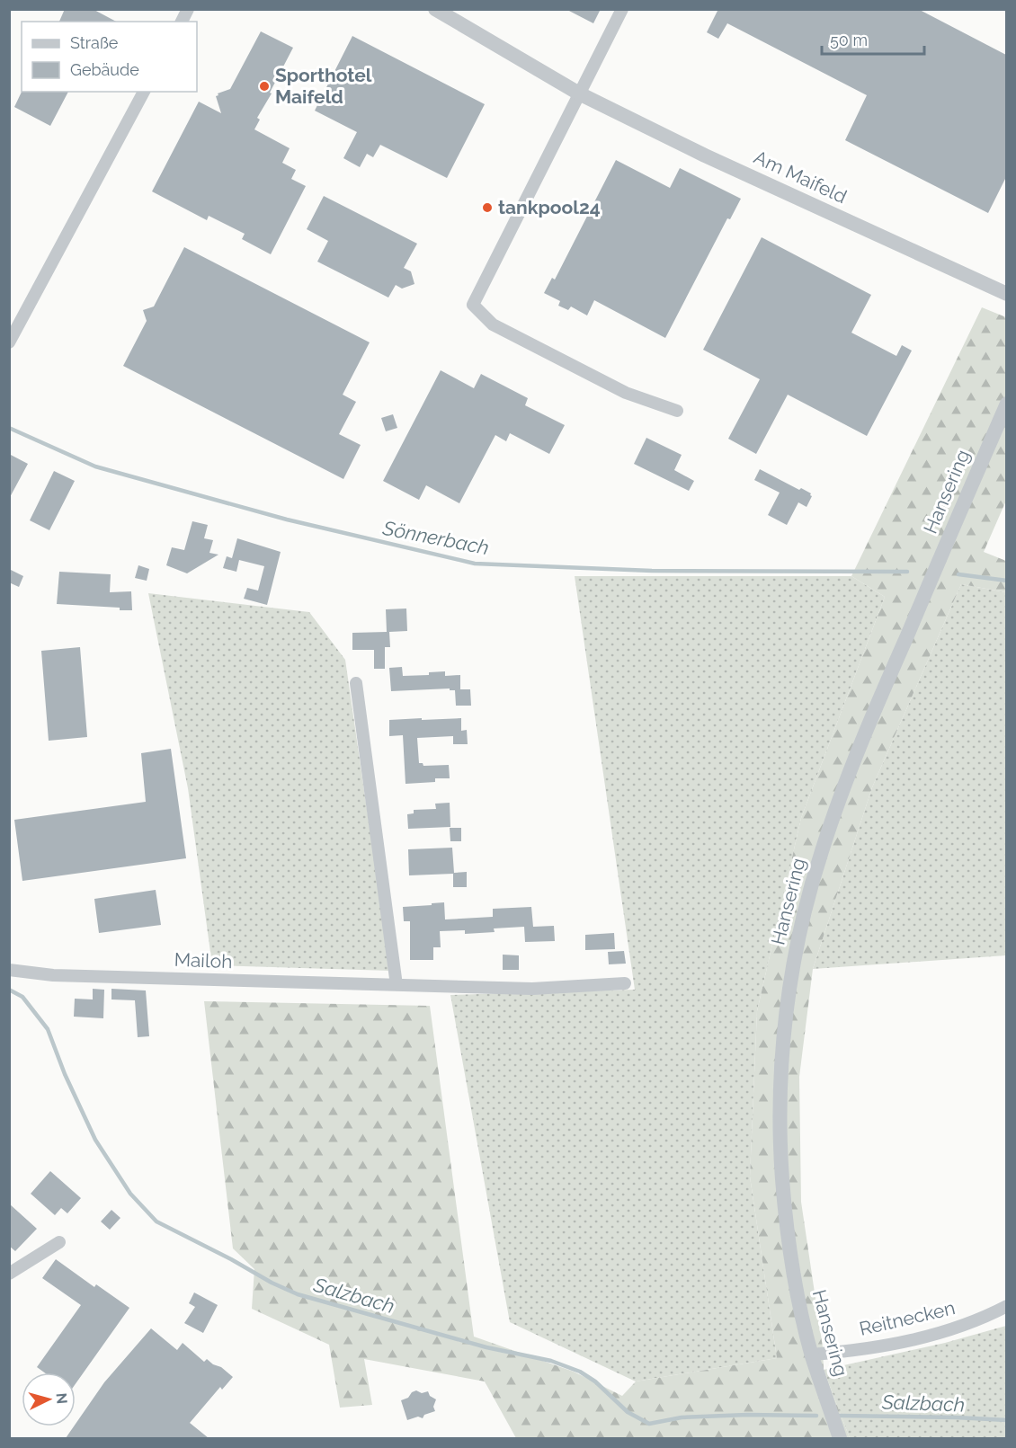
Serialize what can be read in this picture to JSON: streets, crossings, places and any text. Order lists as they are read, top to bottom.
{
  "streets": {
    "street": [
      "Am Maifeld",
      "Hansering",
      "Mailoh",
      "Reitnecken"
    ]
  },
  "crossings": [
    ["Hansering", "Reitnecken"]
  ],
  "water": ["Sönnerbach", "Salzbach"],
  "places": ["Sporthotel Maifeld", "tankpool24"],
  "legend": ["Straße", "Gebäude"],
  "scale_bar": "50 m",
  "north": "right"
}
